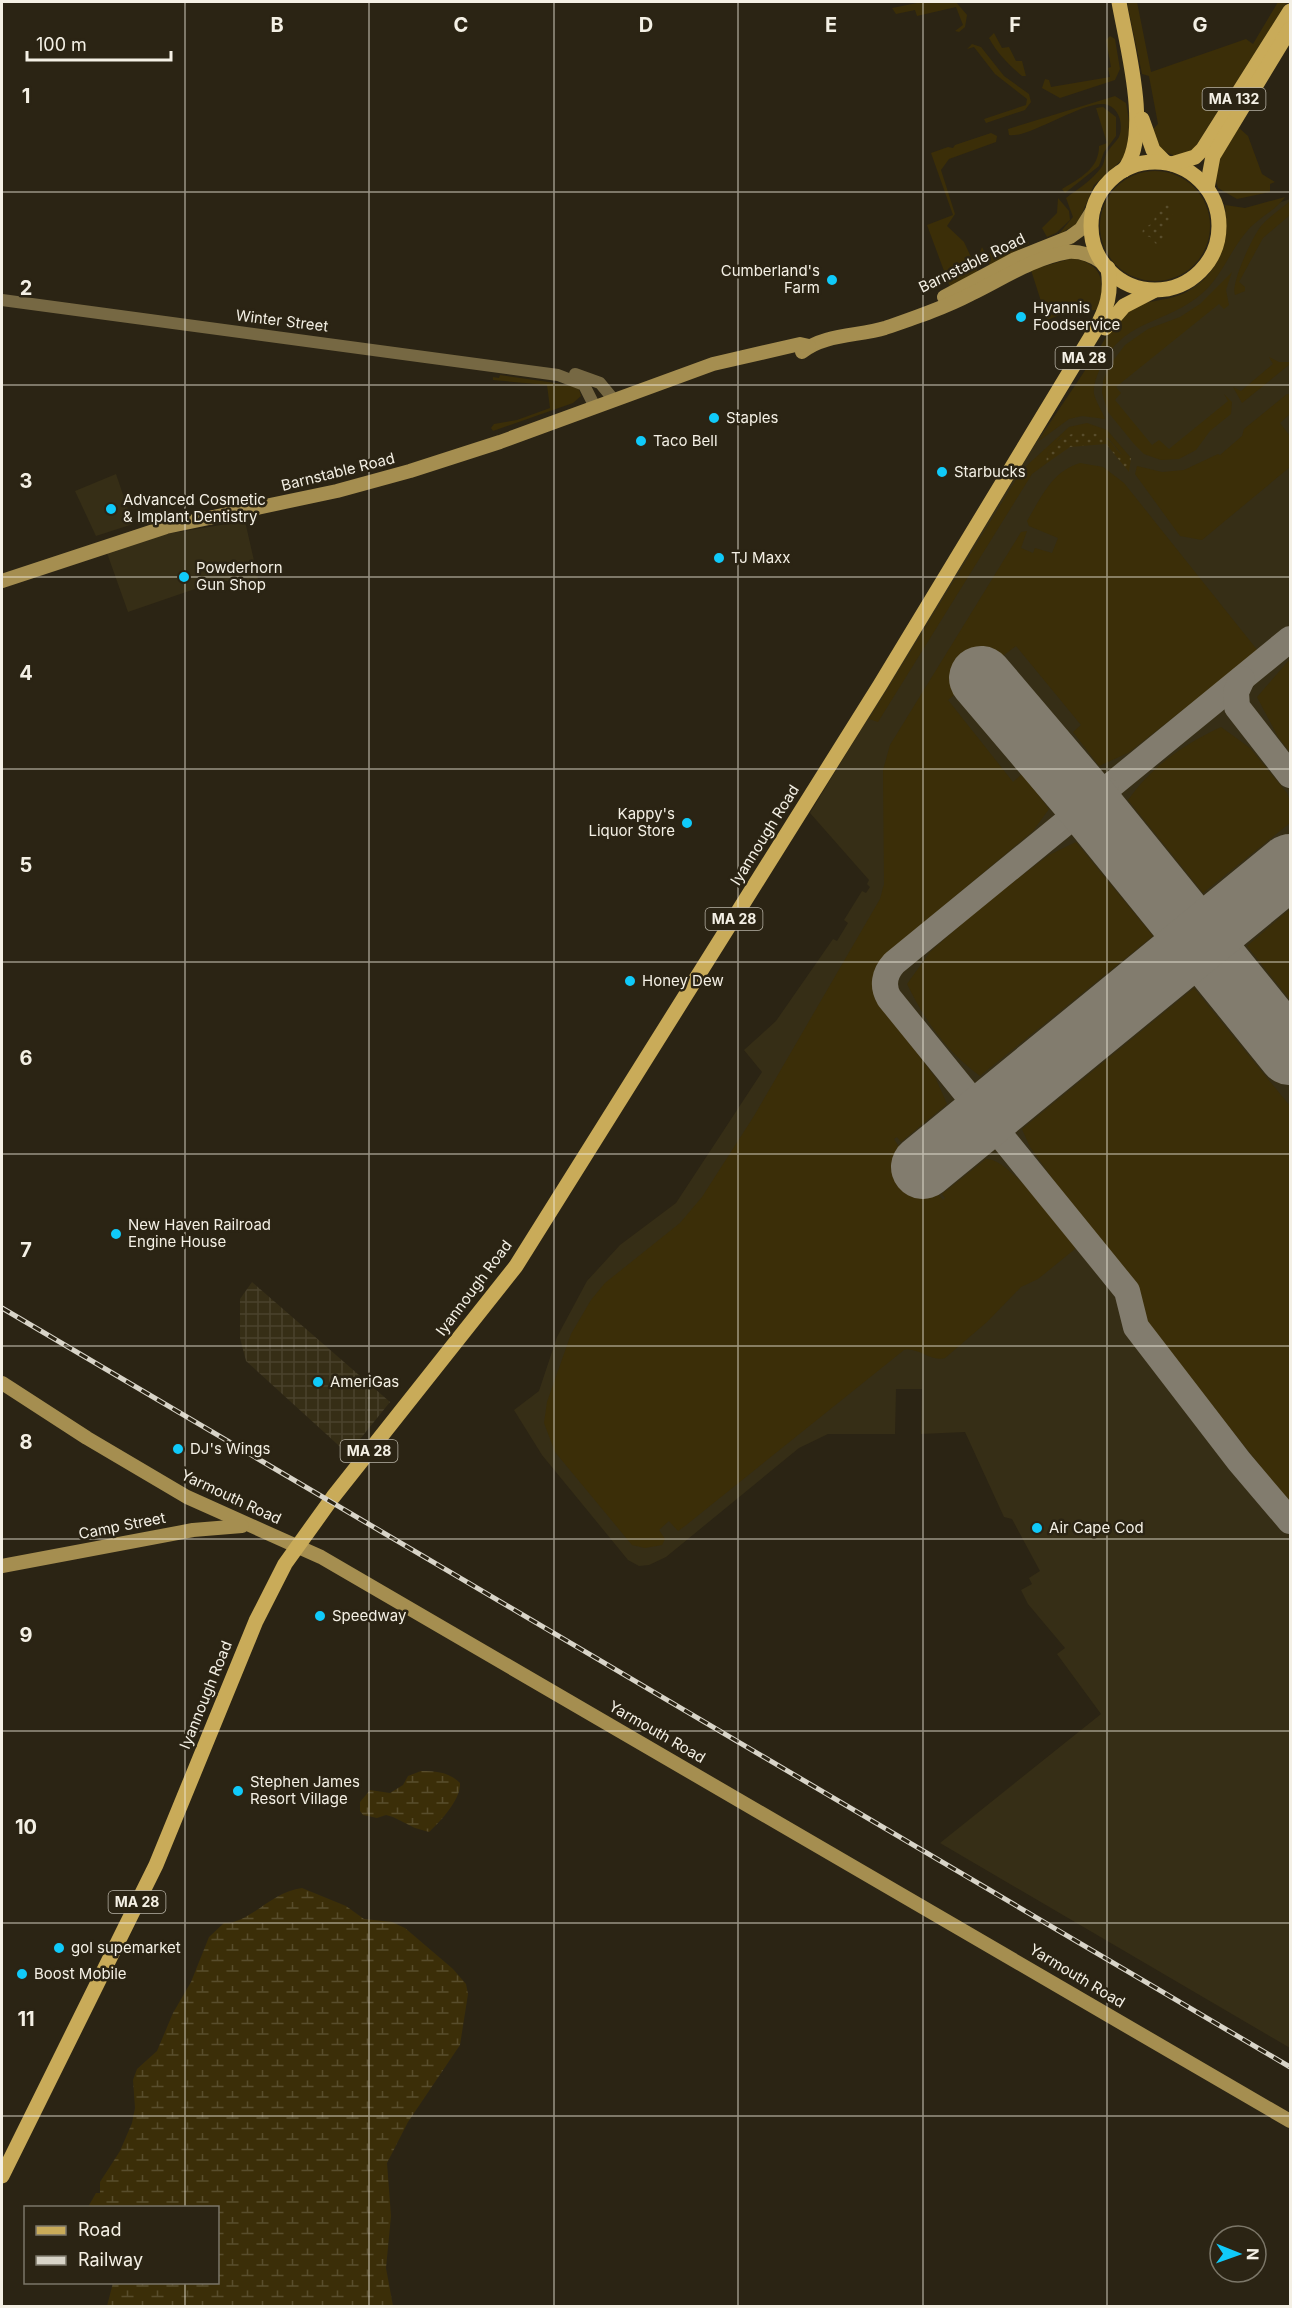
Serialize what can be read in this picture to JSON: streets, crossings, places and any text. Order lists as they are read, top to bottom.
{
  "streets": {
    "main road": [
      "MA 132",
      "Barnstable Road",
      "MA 28",
      "Iyannough Road",
      "Yarmouth Road",
      "Camp Street"
    ],
    "street": ["Winter Street"]
  },
  "crossings": [
    ["MA 132", "Barnstable Road"],
    ["MA 132", "MA 28"],
    ["MA 132", "Iyannough Road"],
    ["Barnstable Road", "Winter Street"],
    ["Barnstable Road", "MA 28"],
    ["Barnstable Road", "Iyannough Road"],
    ["MA 28", "Iyannough Road"],
    ["Iyannough Road", "Yarmouth Road"],
    ["Yarmouth Road", "Camp Street"]
  ],
  "places": [
    "Cumberland's Farm",
    "Hyannis Foodservice",
    "Staples",
    "Taco Bell",
    "Starbucks",
    "Advanced Cosmetic & Implant Dentistry",
    "TJ Maxx",
    "Powderhorn Gun Shop",
    "Kappy's Liquor Store",
    "Honey Dew",
    "New Haven Railroad Engine House",
    "AmeriGas",
    "DJ's Wings",
    "Air Cape Cod",
    "Speedway",
    "Stephen James Resort Village",
    "gol supemarket",
    "Boost Mobile"
  ],
  "legend": ["Road", "Railway"],
  "scale_bar": "100 m",
  "north": "right",
  "grid": {
    "columns": [
      "B",
      "C",
      "D",
      "E",
      "F",
      "G"
    ],
    "rows": [
      "1",
      "2",
      "3",
      "4",
      "5",
      "6",
      "7",
      "8",
      "9",
      "10",
      "11"
    ]
  }
}
